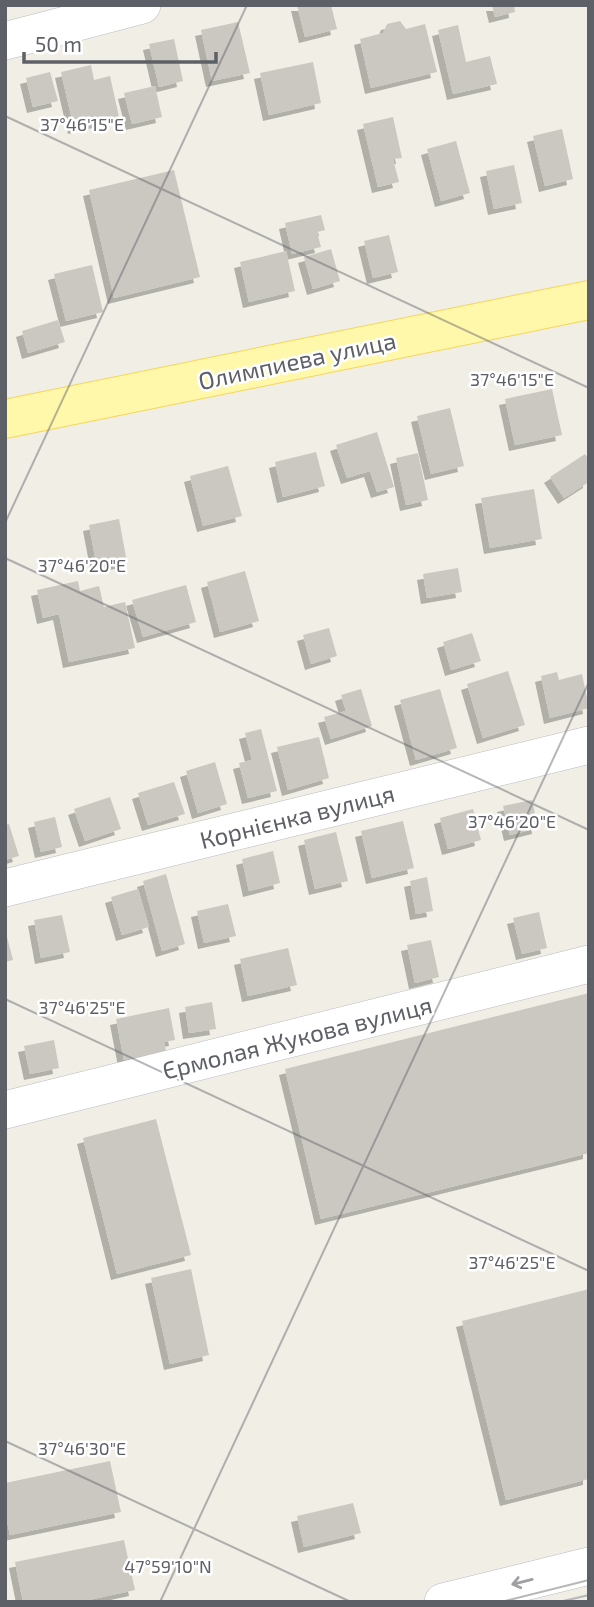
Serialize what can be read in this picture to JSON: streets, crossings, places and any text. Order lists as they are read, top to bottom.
{
  "streets": {
    "main road": ["Олимпиева улица"],
    "street": ["Корнієнка вулиця", "Єрмолая Жукова вулиця"]
  },
  "scale_bar": "50 m",
  "coordinates": [
    "37°46'15\"E",
    "37°46'20\"E",
    "37°46'25\"E",
    "37°46'30\"E",
    "47°59'10\"N"
  ]
}
